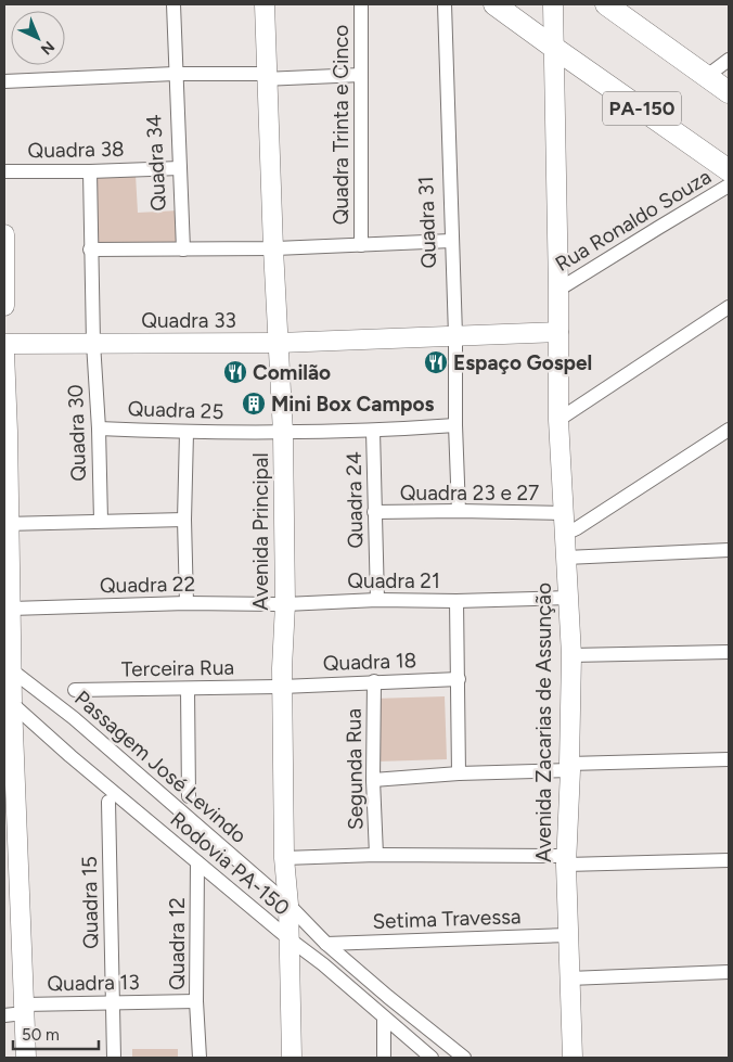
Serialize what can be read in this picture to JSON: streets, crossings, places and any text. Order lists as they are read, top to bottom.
{
  "streets": {
    "main road": ["PA-150"],
    "street": [
      "Quadra Trinta e Cinco",
      "Quadra 38",
      "Quadra 34",
      "Rua Ronaldo Souza",
      "Quadra 31",
      "Quadra 33",
      "Quadra 25",
      "Quadra 30",
      "Quadra 23 e 27",
      "Quadra 24",
      "Avenida Principal",
      "Quadra 21",
      "Quadra 22",
      "Quadra 18",
      "Terceira Rua",
      "Avenida Zacarias de Assunção",
      "Passagem José Levindo",
      "Segunda Rua",
      "Rodovia PA-150",
      "Quadra 15",
      "Setima Travessa",
      "Quadra 12",
      "Quadra 13"
    ]
  },
  "crossings": [
    ["PA-150", "Avenida Zacarias de Assunção"],
    ["Quadra 38", "Quadra 34"],
    ["Rua Ronaldo Souza", "Avenida Zacarias de Assunção"],
    ["Quadra 31", "Quadra 33"],
    ["Quadra 31", "Quadra 23 e 27"],
    ["Quadra 31", "Quadra 24"],
    ["Quadra 33", "Quadra 30"],
    ["Quadra 33", "Avenida Principal"],
    ["Quadra 25", "Quadra 30"],
    ["Quadra 25", "Quadra 24"],
    ["Quadra 25", "Avenida Principal"],
    ["Quadra 23 e 27", "Quadra 24"],
    ["Quadra 23 e 27", "Avenida Zacarias de Assunção"],
    ["Quadra 24", "Avenida Principal"],
    ["Quadra 24", "Quadra 21"],
    ["Avenida Principal", "Quadra 21"],
    ["Avenida Principal", "Quadra 22"],
    ["Avenida Principal", "Quadra 18"],
    ["Avenida Principal", "Terceira Rua"],
    ["Avenida Principal", "Passagem José Levindo"],
    ["Avenida Principal", "Rodovia PA-150"],
    ["Quadra 21", "Quadra 22"],
    ["Quadra 21", "Quadra 18"],
    ["Quadra 18", "Terceira Rua"],
    ["Quadra 18", "Segunda Rua"],
    ["Avenida Zacarias de Assunção", "Setima Travessa"],
    ["Passagem José Levindo", "Rodovia PA-150"],
    ["Rodovia PA-150", "Setima Travessa"],
    ["Rodovia PA-150", "Quadra 12"],
    ["Quadra 15", "Quadra 13"],
    ["Quadra 12", "Quadra 13"]
  ],
  "places": {
    "restaurant": ["Espaço Gospel", "Comilão"],
    "building": ["Mini Box Campos"]
  },
  "scale_bar": "50 m",
  "north": "bottom right"
}
